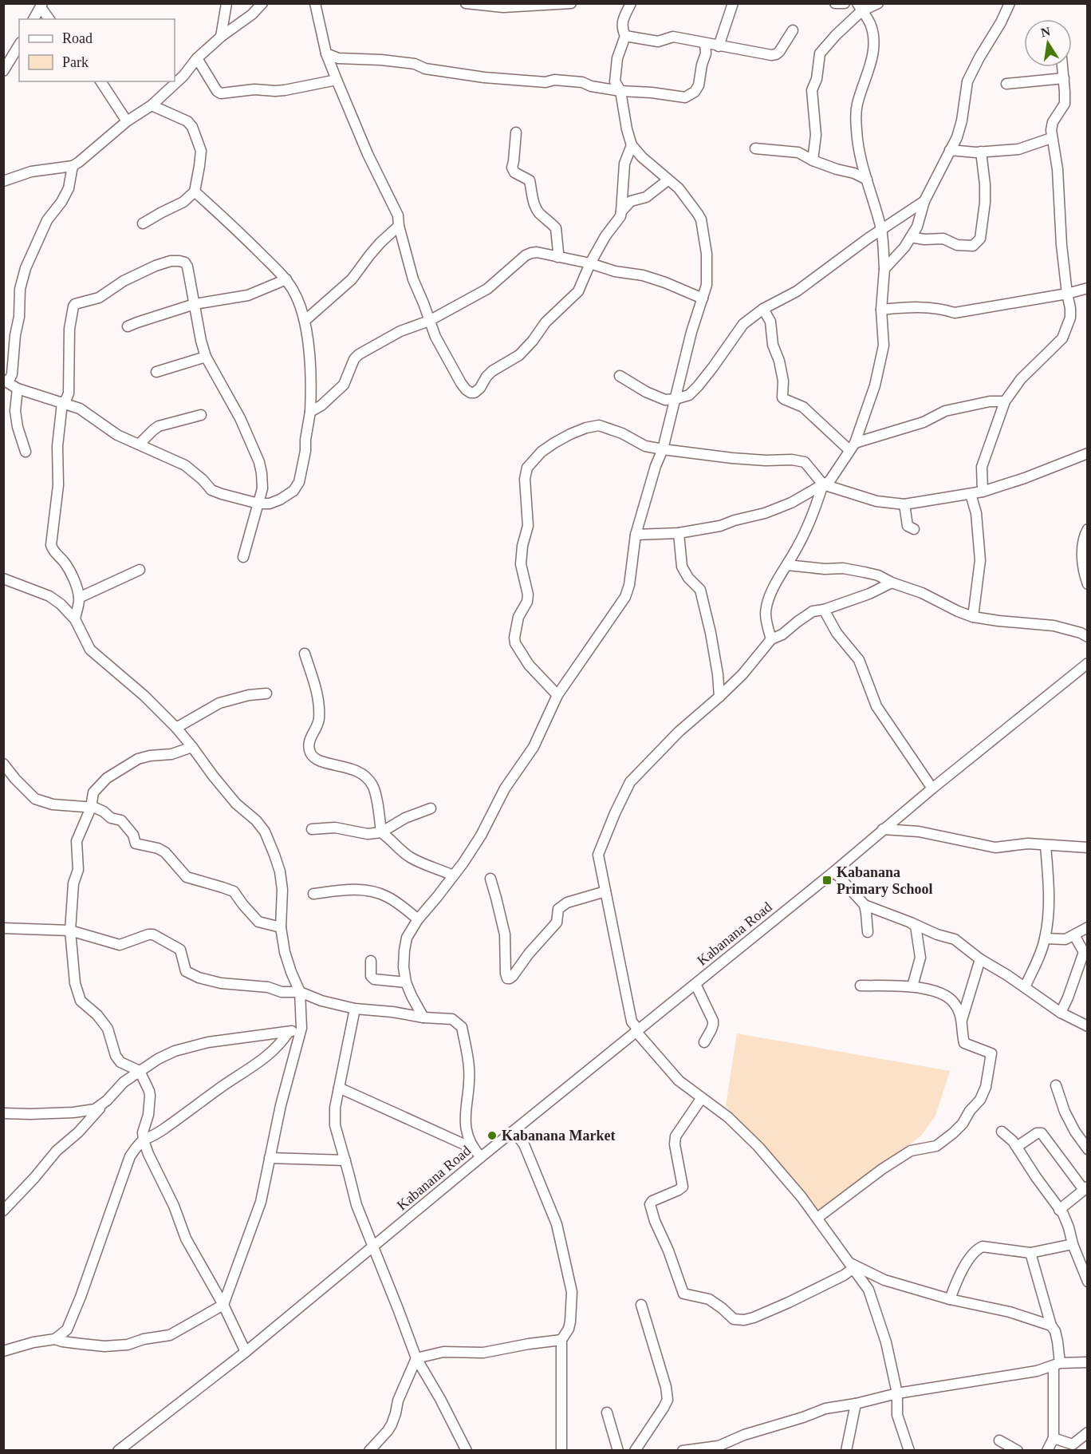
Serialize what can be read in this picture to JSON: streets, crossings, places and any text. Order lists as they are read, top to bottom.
{
  "streets": {
    "street": ["Kabanana Road"]
  },
  "places": {
    "transit": ["Kabanana Primary School"],
    "other": ["Kabanana Market"]
  },
  "legend": ["Road", "Park"],
  "north": "top"
}
